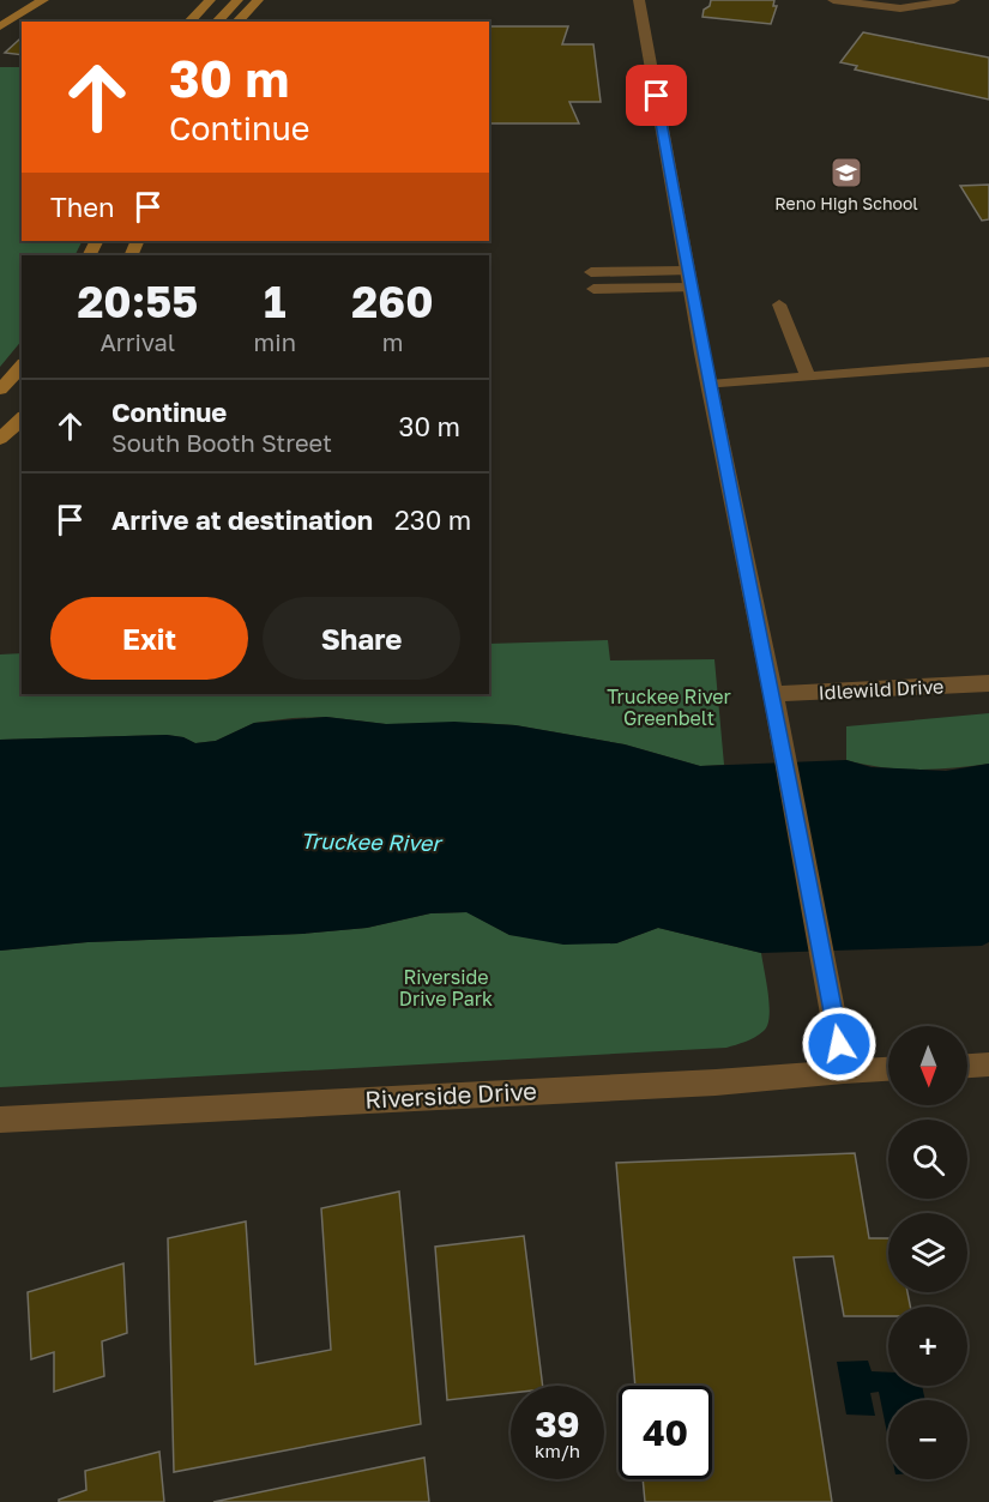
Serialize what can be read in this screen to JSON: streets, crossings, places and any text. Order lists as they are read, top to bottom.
{
  "streets": {
    "street": ["Idlewild Drive", "Riverside Drive"]
  },
  "water": ["Truckee River"],
  "parks": ["Truckee River Greenbelt", "Riverside Drive Park"],
  "places": {
    "school or university": ["Reno High School"]
  },
  "north": "bottom",
  "page": {
    "turn": ["30 m", "Continue"],
    "then": "Then",
    "eta": [
      "20:55",
      "Arrival",
      "1",
      "min",
      "260",
      "m"
    ],
    "list": [
      {
        "name": "Continue",
        "note": "South Booth Street",
        "value": "30 m"
      },
      {
        "name": "Arrive at destination",
        "value": "230 m"
      }
    ],
    "buttons": ["Exit", "Share"],
    "map_buttons": ["+", "−"],
    "speed": "39 km/h",
    "limit": "40"
  }
}
